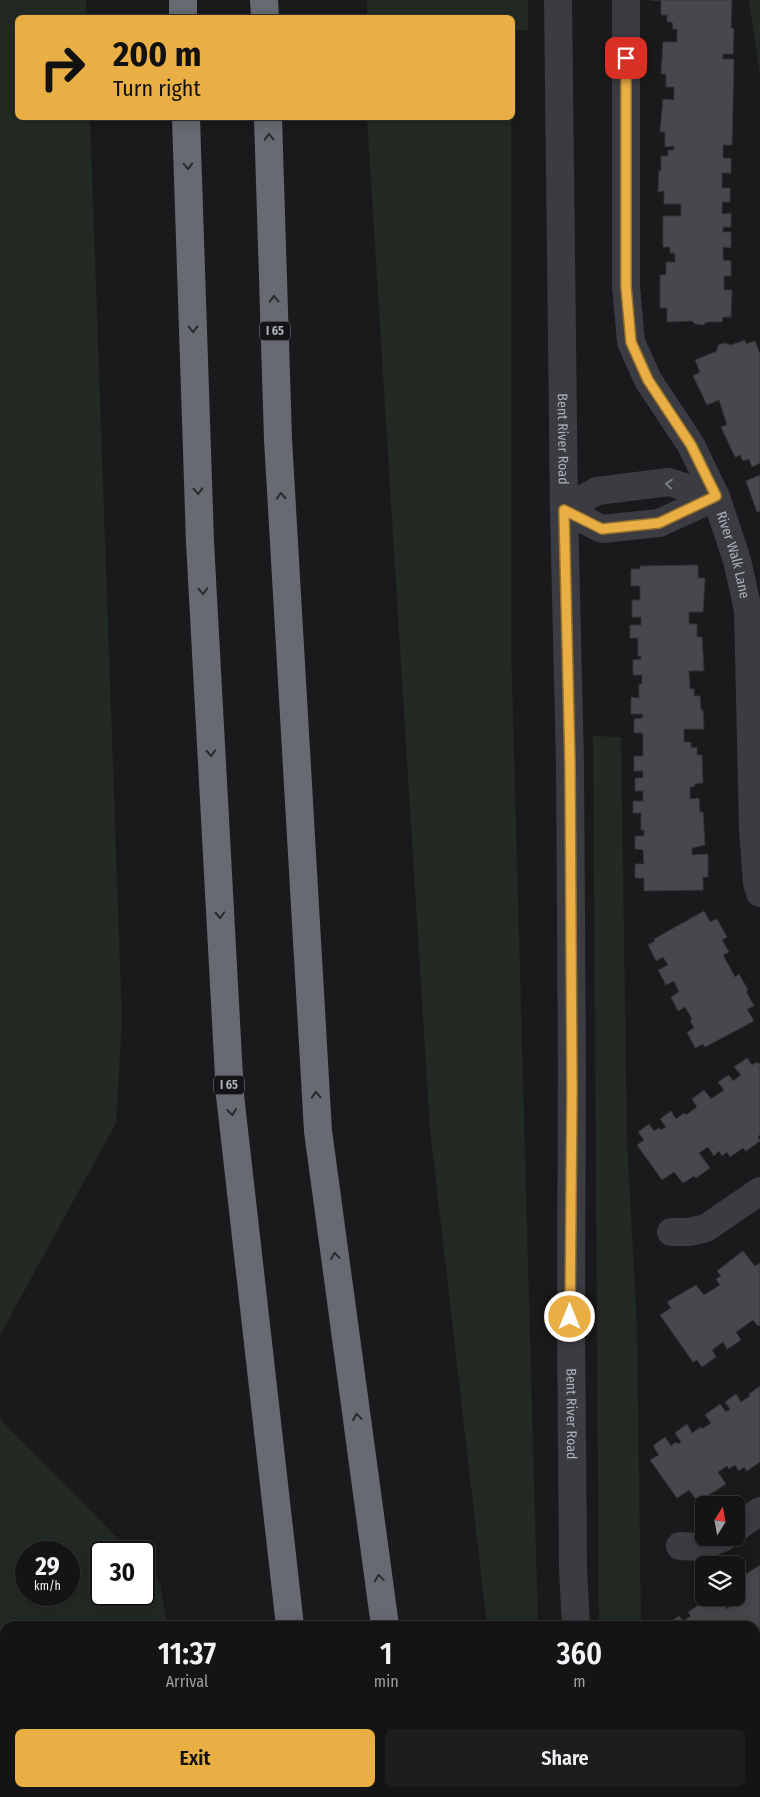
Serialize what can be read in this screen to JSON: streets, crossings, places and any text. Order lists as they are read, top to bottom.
{
  "streets": {
    "highway": ["I 65"],
    "street": ["Bent River Road", "River Walk Lane"]
  },
  "north": "top",
  "page": {
    "turn": ["200 m", "Turn right"],
    "speed": "29 km/h",
    "limit": "30",
    "eta": [
      "11:37",
      "Arrival",
      "1",
      "min",
      "360",
      "m"
    ],
    "buttons": ["Exit", "Share"]
  }
}
